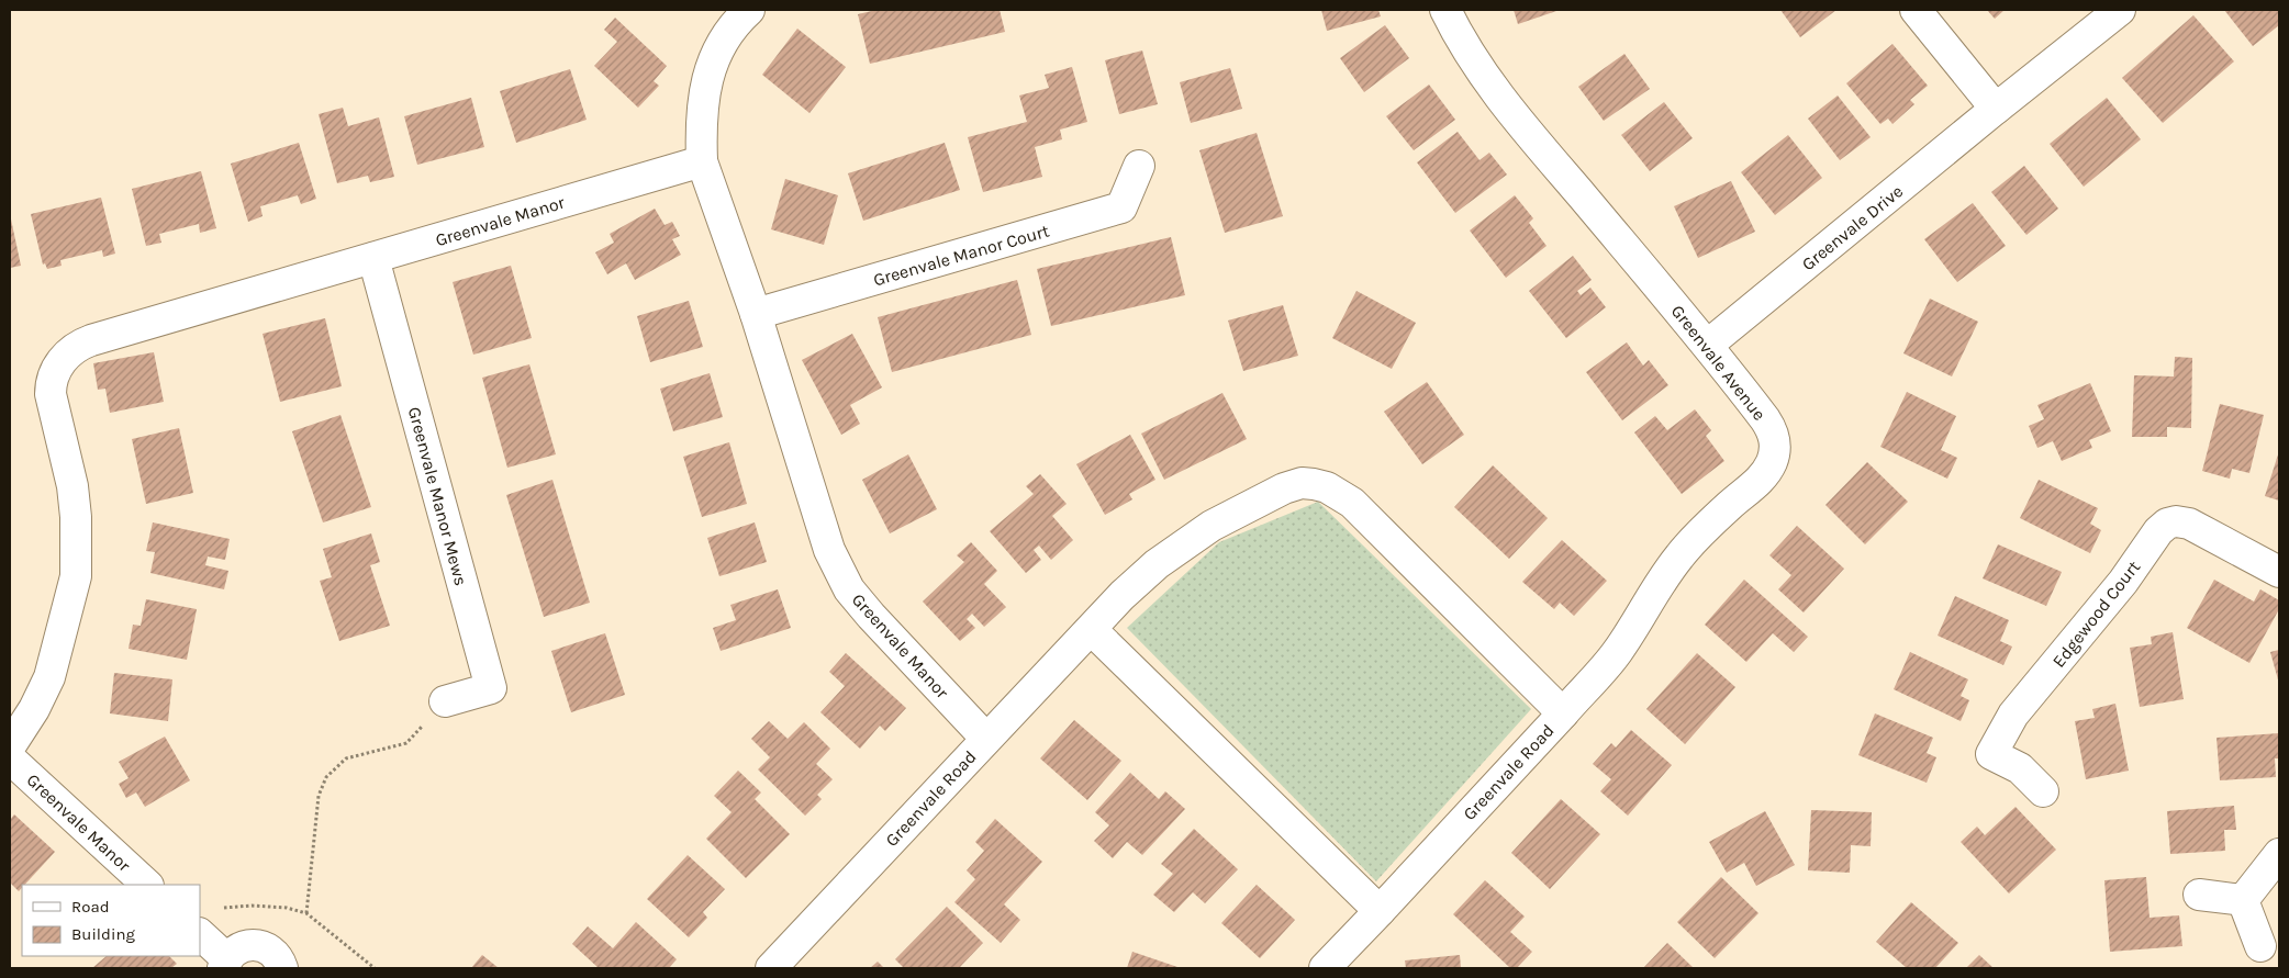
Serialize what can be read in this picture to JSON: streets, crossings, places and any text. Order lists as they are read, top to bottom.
{
  "streets": {
    "street": [
      "Greenvale Manor",
      "Greenvale Drive",
      "Greenvale Manor Court",
      "Greenvale Avenue",
      "Greenvale Manor Mews",
      "Edgewood Court",
      "Greenvale Road"
    ]
  },
  "crossings": [
    ["Greenvale Manor", "Greenvale Manor Court"],
    ["Greenvale Manor", "Greenvale Manor Mews"],
    ["Greenvale Manor", "Greenvale Road"],
    ["Greenvale Drive", "Greenvale Avenue"],
    ["Greenvale Avenue", "Greenvale Road"]
  ],
  "legend": ["Road", "Building"]
}
